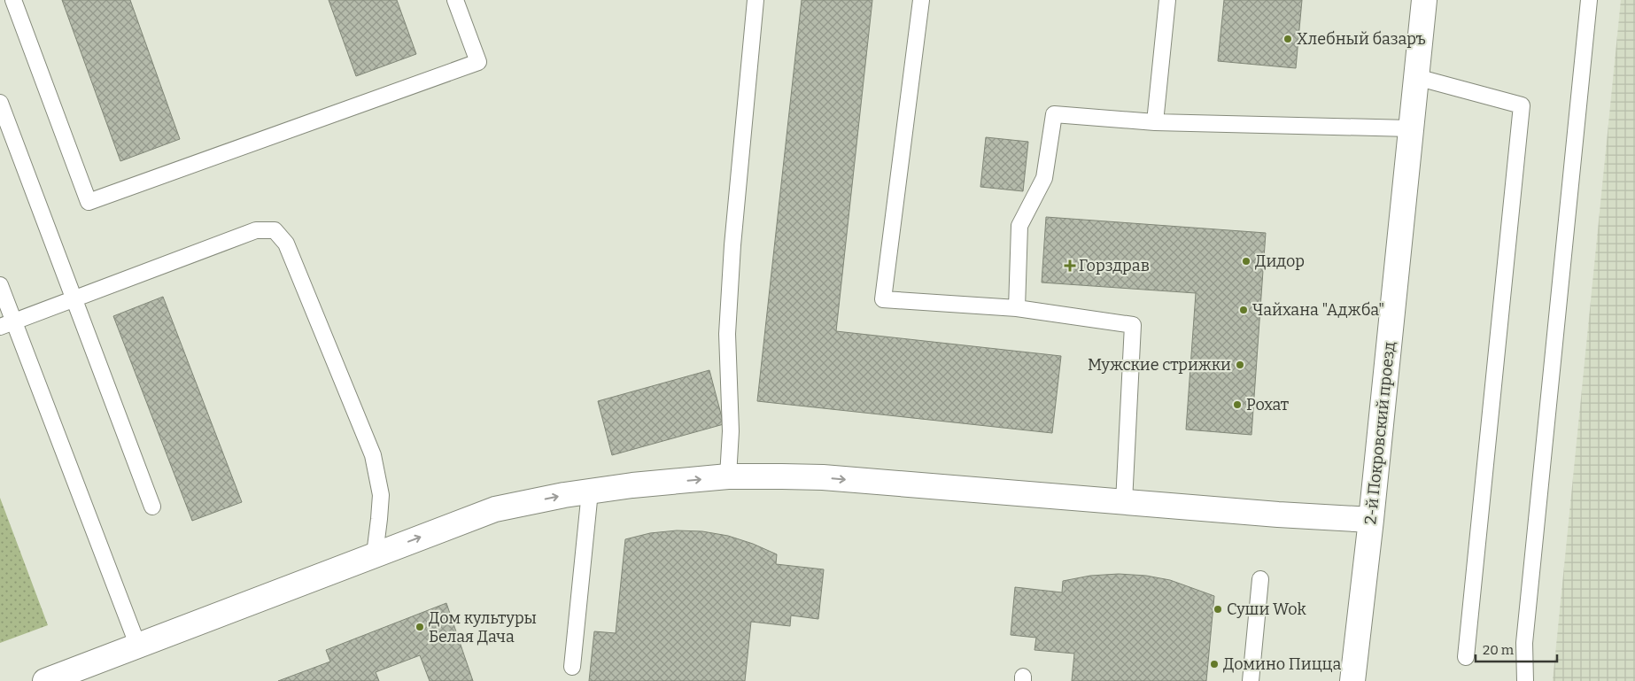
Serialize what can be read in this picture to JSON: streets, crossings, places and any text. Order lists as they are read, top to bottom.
{
  "streets": {
    "street": ["2-й Покровский проезд"]
  },
  "places": {
    "other": [
      "Хлебный базаръ",
      "Дидор",
      "Чайхана \"Аджба\"",
      "Мужские стрижки",
      "Рохат",
      "Суши Wok",
      "Дом культуры Белая Дача",
      "Домино Пицца"
    ],
    "health": ["Горздрав"]
  },
  "scale_bar": "20 m"
}
